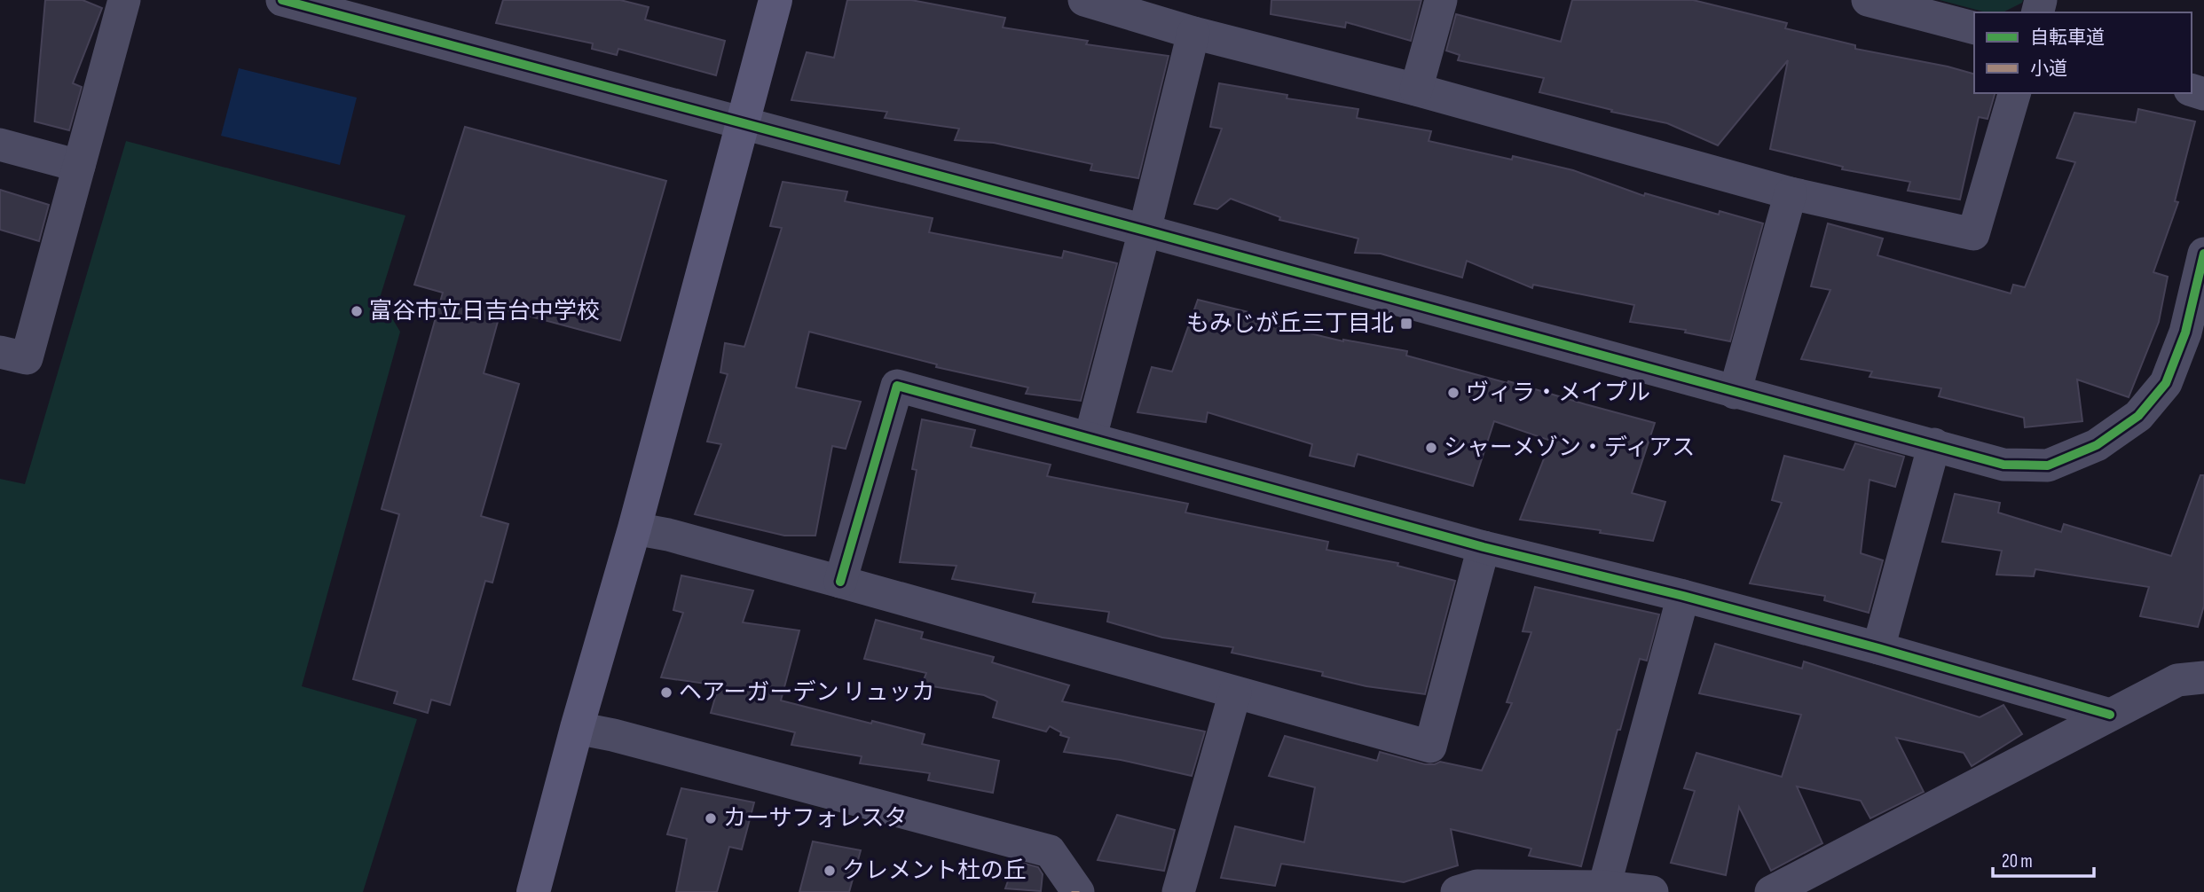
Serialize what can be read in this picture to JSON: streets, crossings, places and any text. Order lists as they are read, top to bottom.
{
  "places": {
    "other": [
      "富谷市立日吉台中学校",
      "ヴィラ・メイプル",
      "シャーメゾン・ディアス",
      "ヘアーガーデン リュッカ",
      "カーサフォレスタ",
      "クレメント杜の丘"
    ],
    "transit": ["もみじが丘三丁目北"]
  },
  "legend": ["自転車道", "小道"],
  "scale_bar": "20 m"
}
